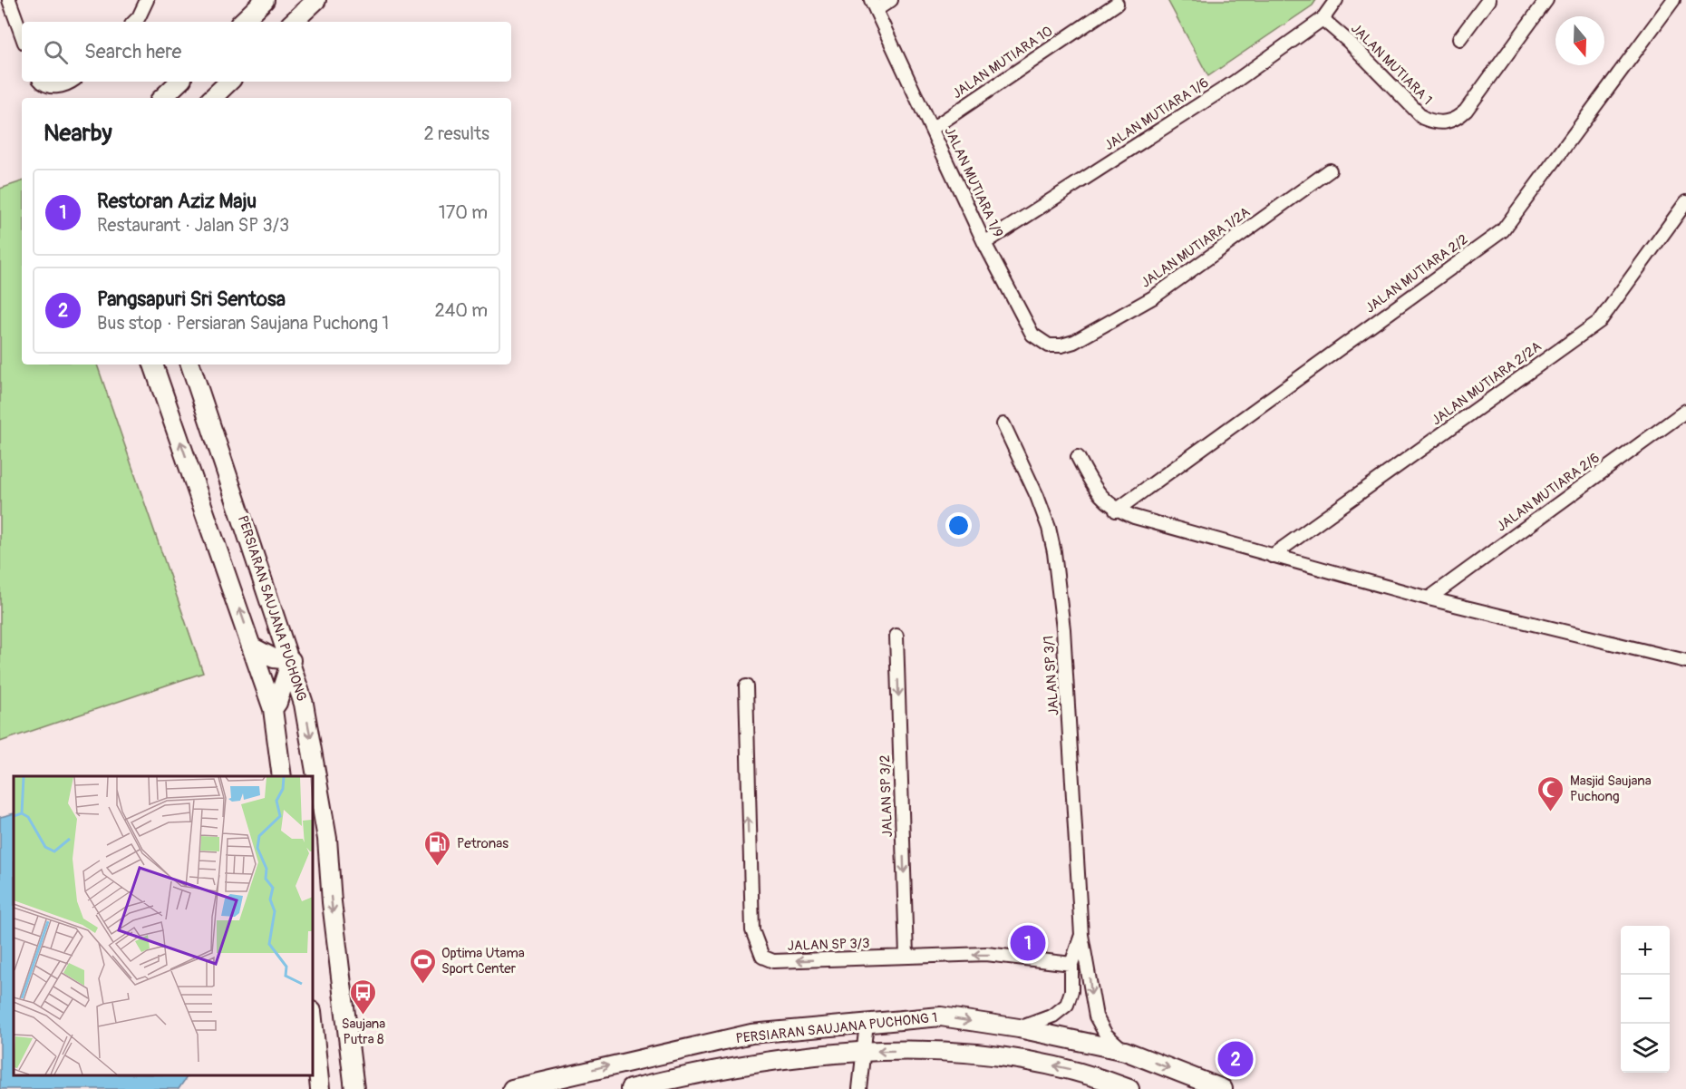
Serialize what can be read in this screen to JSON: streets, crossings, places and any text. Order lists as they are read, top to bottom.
{
  "streets": {
    "street": [
      "JALAN MUTIARA 10",
      "JALAN MUTIARA 1",
      "JALAN MUTIARA 1/6",
      "JALAN MUTIARA 1/9",
      "JALAN MUTIARA 1/2A",
      "JALAN MUTIARA 2/2",
      "JALAN MUTIARA 2/2A",
      "JALAN MUTIARA 2/6",
      "PERSIARAN SAUJANA PUCHONG",
      "JALAN SP 3/1",
      "JALAN SP 3/2",
      "JALAN SP 3/3",
      "PERSIARAN SAUJANA PUCHONG 1"
    ]
  },
  "crossings": [
    ["JALAN MUTIARA 10", "JALAN MUTIARA 1/9"],
    ["JALAN MUTIARA 1", "JALAN MUTIARA 1/6"],
    ["JALAN MUTIARA 1/6", "JALAN MUTIARA 1/9"],
    ["JALAN MUTIARA 1/9", "JALAN MUTIARA 1/2A"],
    ["JALAN SP 3/1", "JALAN SP 3/3"],
    ["JALAN SP 3/1", "PERSIARAN SAUJANA PUCHONG 1"],
    ["JALAN SP 3/2", "JALAN SP 3/3"]
  ],
  "one_way": ["JALAN SP 3/2"],
  "places": {
    "mosque": ["Masjid Saujana Puchong"],
    "fuel station": ["Petronas"],
    "sports": ["Optima Utama Sport Center"],
    "bus stop": ["Saujana Putra 8"]
  },
  "north": "bottom",
  "page": {
    "search": "Search here",
    "heading": ["Nearby", "2 results"],
    "list": [
      {
        "mark": "1",
        "name": "Restoran Aziz Maju",
        "note": "Restaurant · Jalan SP 3/3",
        "value": "170 m"
      },
      {
        "mark": "2",
        "name": "Pangsapuri Sri Sentosa",
        "note": "Bus stop · Persiaran Saujana Puchong 1",
        "value": "240 m"
      }
    ],
    "pins": ["1", "2"],
    "map_buttons": ["+", "−"]
  }
}
